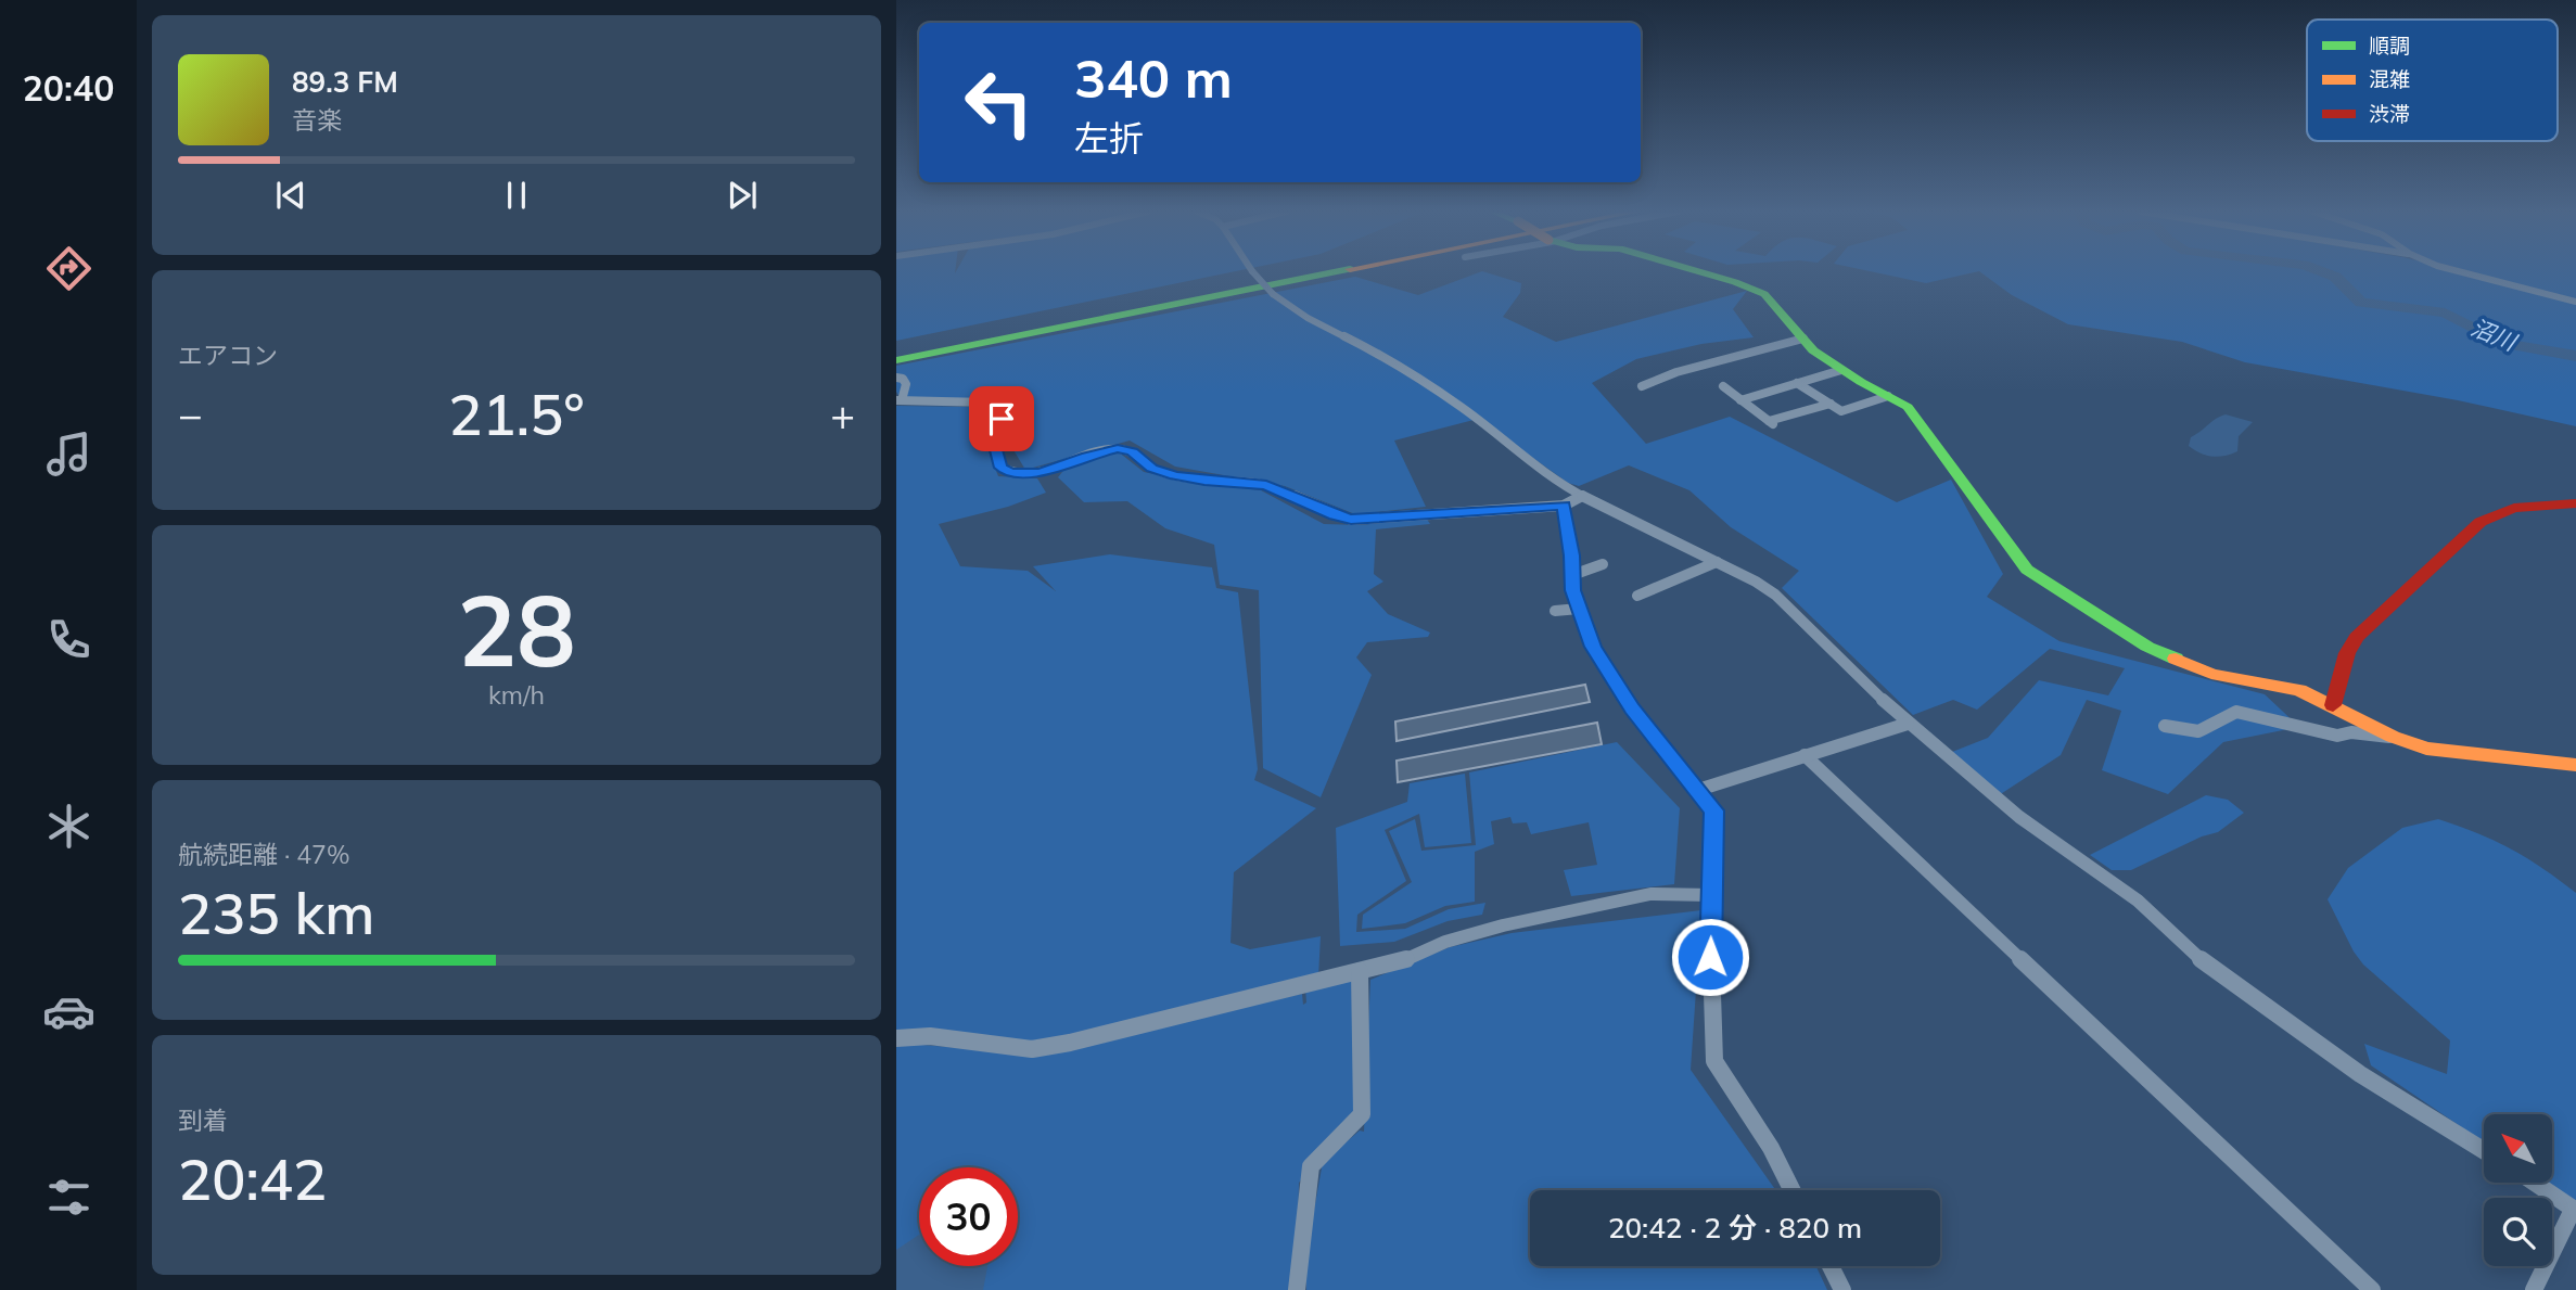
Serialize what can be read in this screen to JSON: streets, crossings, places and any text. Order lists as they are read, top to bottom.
{
  "water": ["沼川"],
  "legend": ["順調", "混雑", "渋滞"],
  "north": "top left",
  "page": {
    "tabs": "20:40",
    "turn": ["340 m", "左折"],
    "song": ["89.3 FM", "音楽"],
    "tile": [
      "エアコン",
      ["28", "km/h"],
      ["航続距離 · 47%", "235 km"],
      ["到着", "20:42"]
    ],
    "heat": ["−", "21.5°", "+"],
    "limit": "30",
    "trip": "20:42 · 2 分 · 820 m"
  }
}
